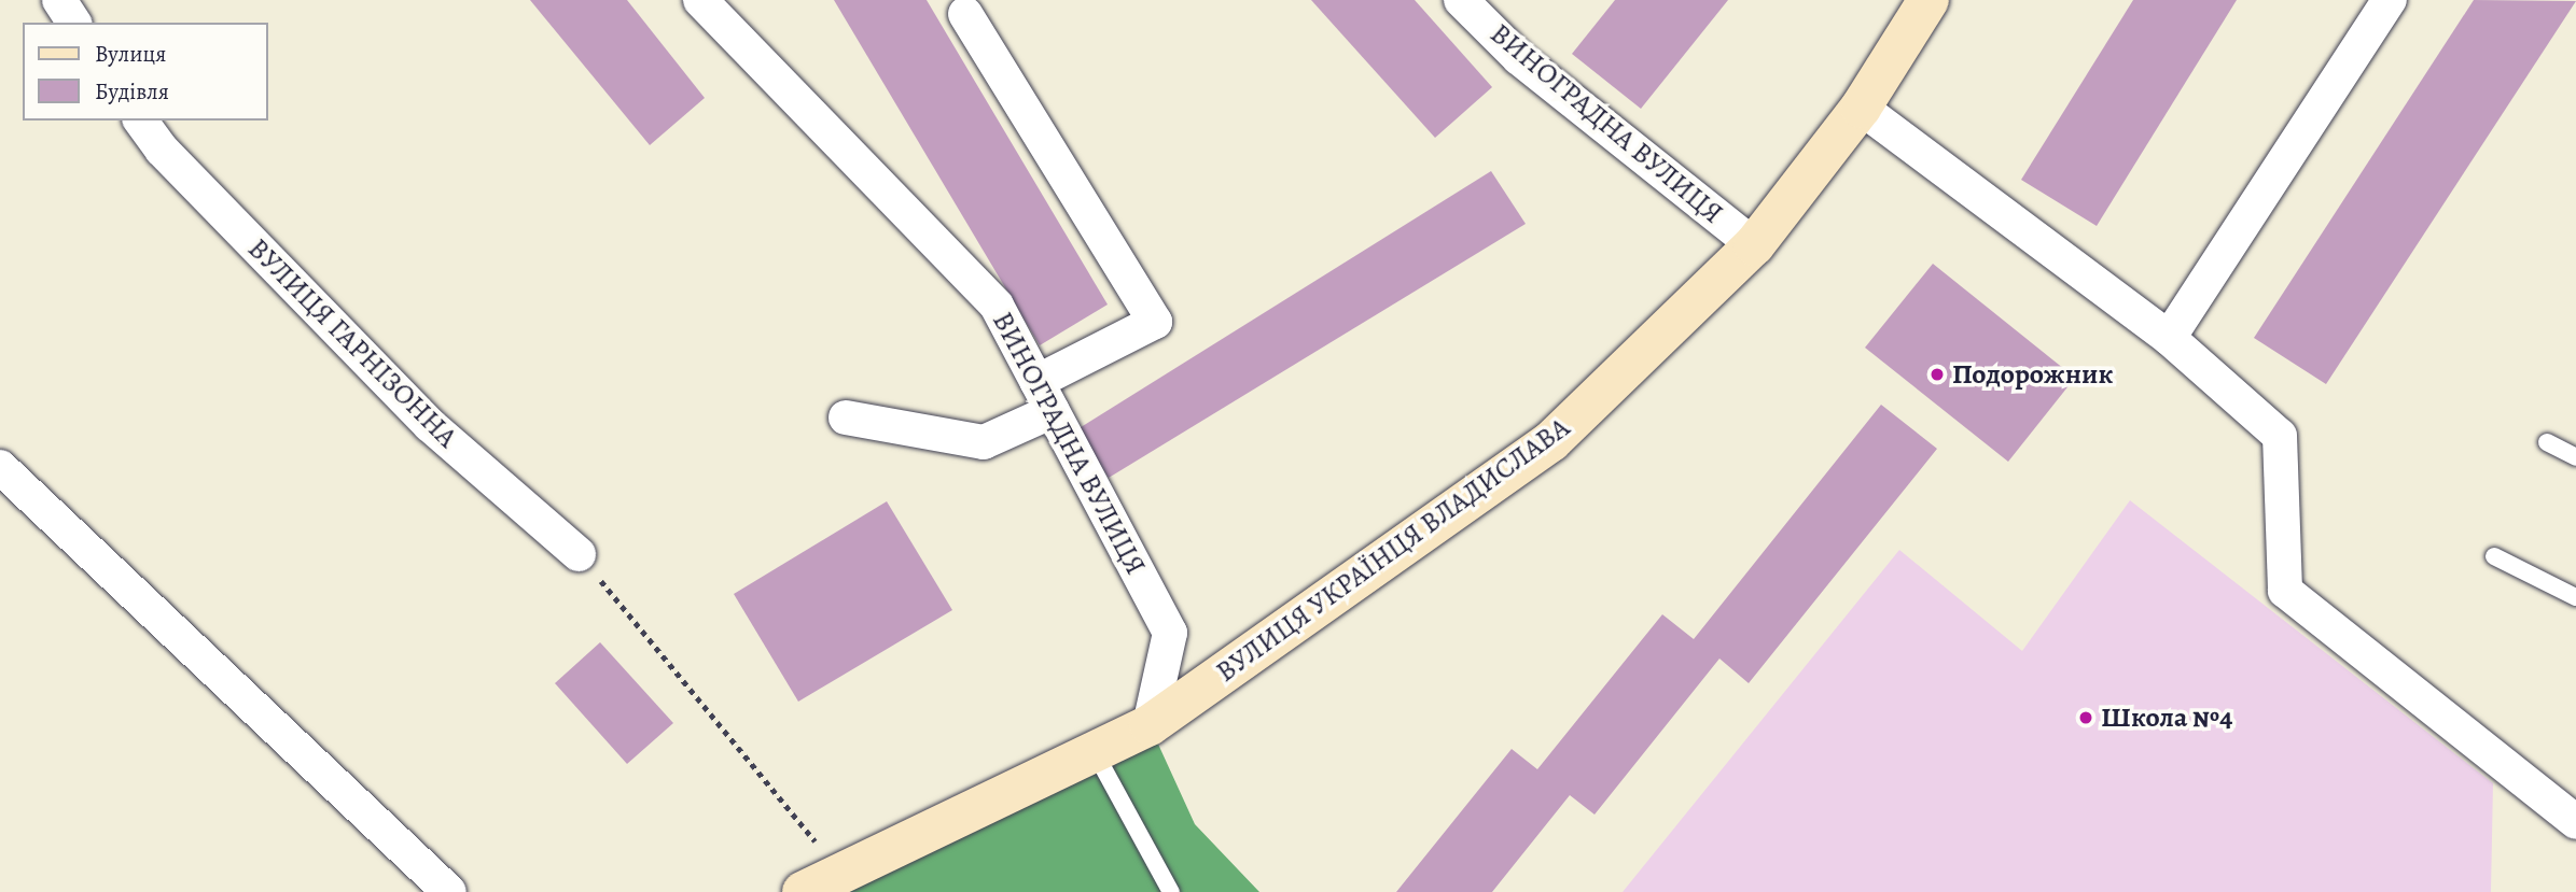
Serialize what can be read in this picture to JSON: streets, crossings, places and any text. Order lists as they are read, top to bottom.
{
  "streets": {
    "main road": ["ВУЛИЦЯ УКРАЇНЦЯ ВЛАДИСЛАВА"],
    "street": ["ВИНОГРАДНА ВУЛИЦЯ", "ВУЛИЦЯ ГАРНІЗОННА"]
  },
  "crossings": [
    ["ВИНОГРАДНА ВУЛИЦЯ", "ВУЛИЦЯ УКРАЇНЦЯ ВЛАДИСЛАВА"]
  ],
  "places": ["Подорожник", "Школа №4"],
  "legend": ["Вулиця", "Будівля"]
}
